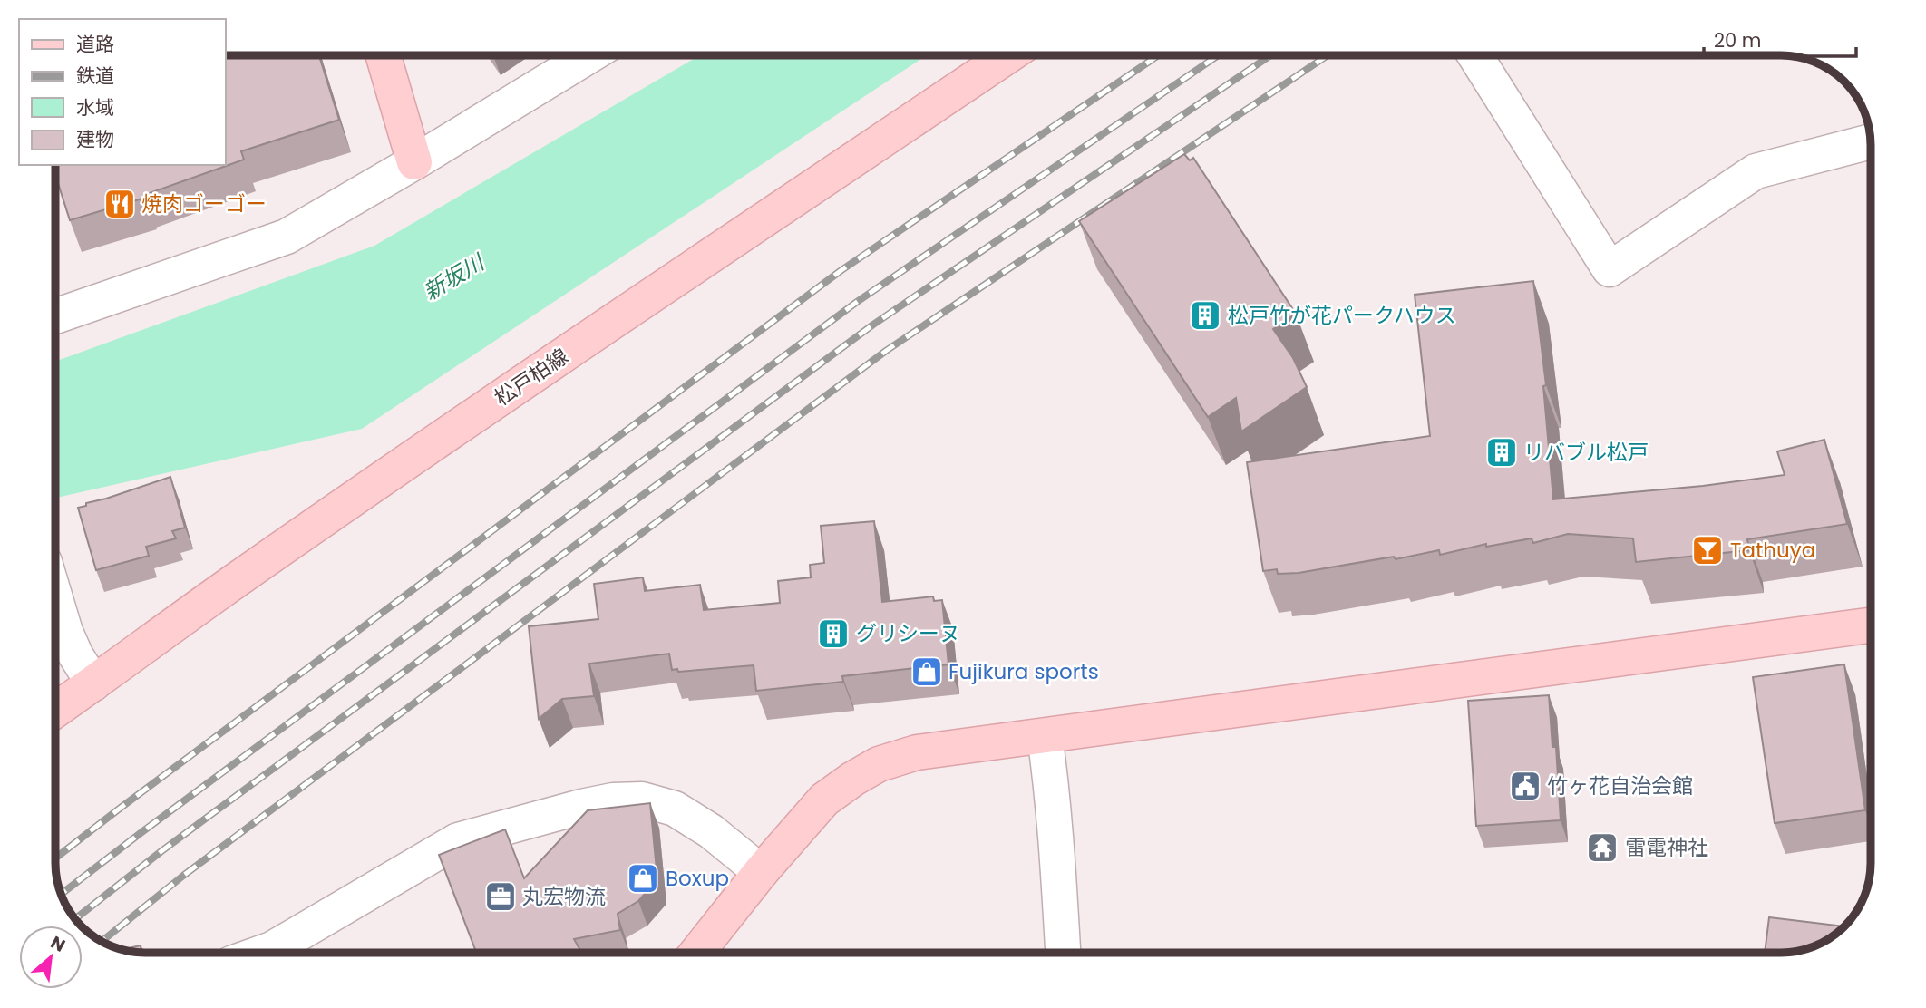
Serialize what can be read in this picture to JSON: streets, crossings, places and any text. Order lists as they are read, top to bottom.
{
  "streets": {
    "street": ["松戸柏線"]
  },
  "water": ["新坂川"],
  "places": {
    "restaurant": ["焼肉ゴーゴー"],
    "building": ["松戸竹が花パークハウス", "リバブル松戸", "グリシーヌ"],
    "bar": ["Tathuya"],
    "shop": ["Fujikura sports", "Boxup"],
    "public building": ["竹ヶ花自治会館"],
    "temple": ["雷電神社"],
    "office": ["丸宏物流"]
  },
  "legend": [
    "道路",
    "鉄道",
    "水域",
    "建物"
  ],
  "scale_bar": "20 m",
  "north": "top right"
}
